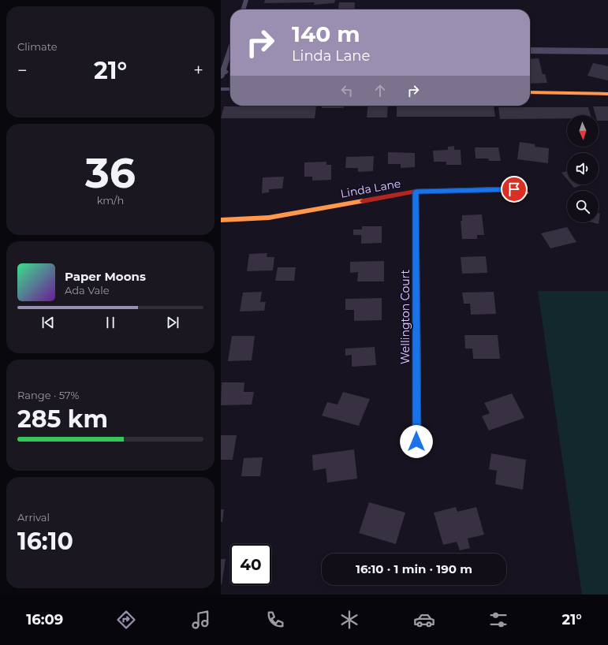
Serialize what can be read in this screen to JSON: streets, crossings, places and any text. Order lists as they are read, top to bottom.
{
  "streets": {
    "street": ["Linda Lane", "Wellington Court"]
  },
  "crossings": [
    ["Linda Lane", "Wellington Court"]
  ],
  "north": "bottom",
  "page": {
    "tile": [
      "Climate",
      ["36", "km/h"],
      ["Range · 57%", "285 km"],
      ["Arrival", "16:10"]
    ],
    "turn": ["140 m", "Linda Lane"],
    "heat": ["−", "21°", "+"],
    "song": ["Paper Moons", "Ada Vale"],
    "limit": "40",
    "trip": "16:10 · 1 min · 190 m",
    "tabs": ["16:09", "21°"]
  }
}
